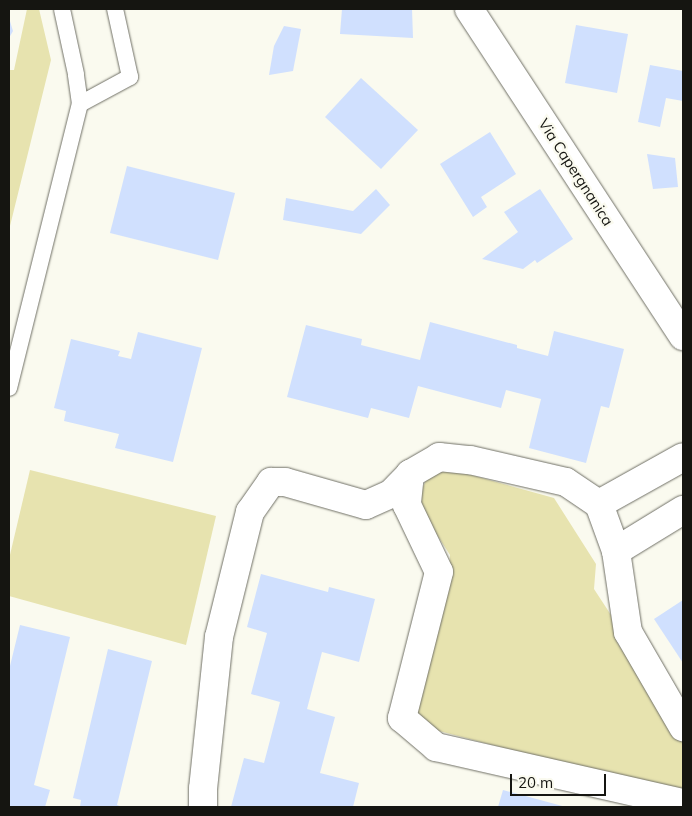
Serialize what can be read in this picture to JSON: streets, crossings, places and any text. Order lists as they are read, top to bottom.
{
  "streets": {
    "street": ["Via Capergnanica"]
  },
  "scale_bar": "20 m"
}
